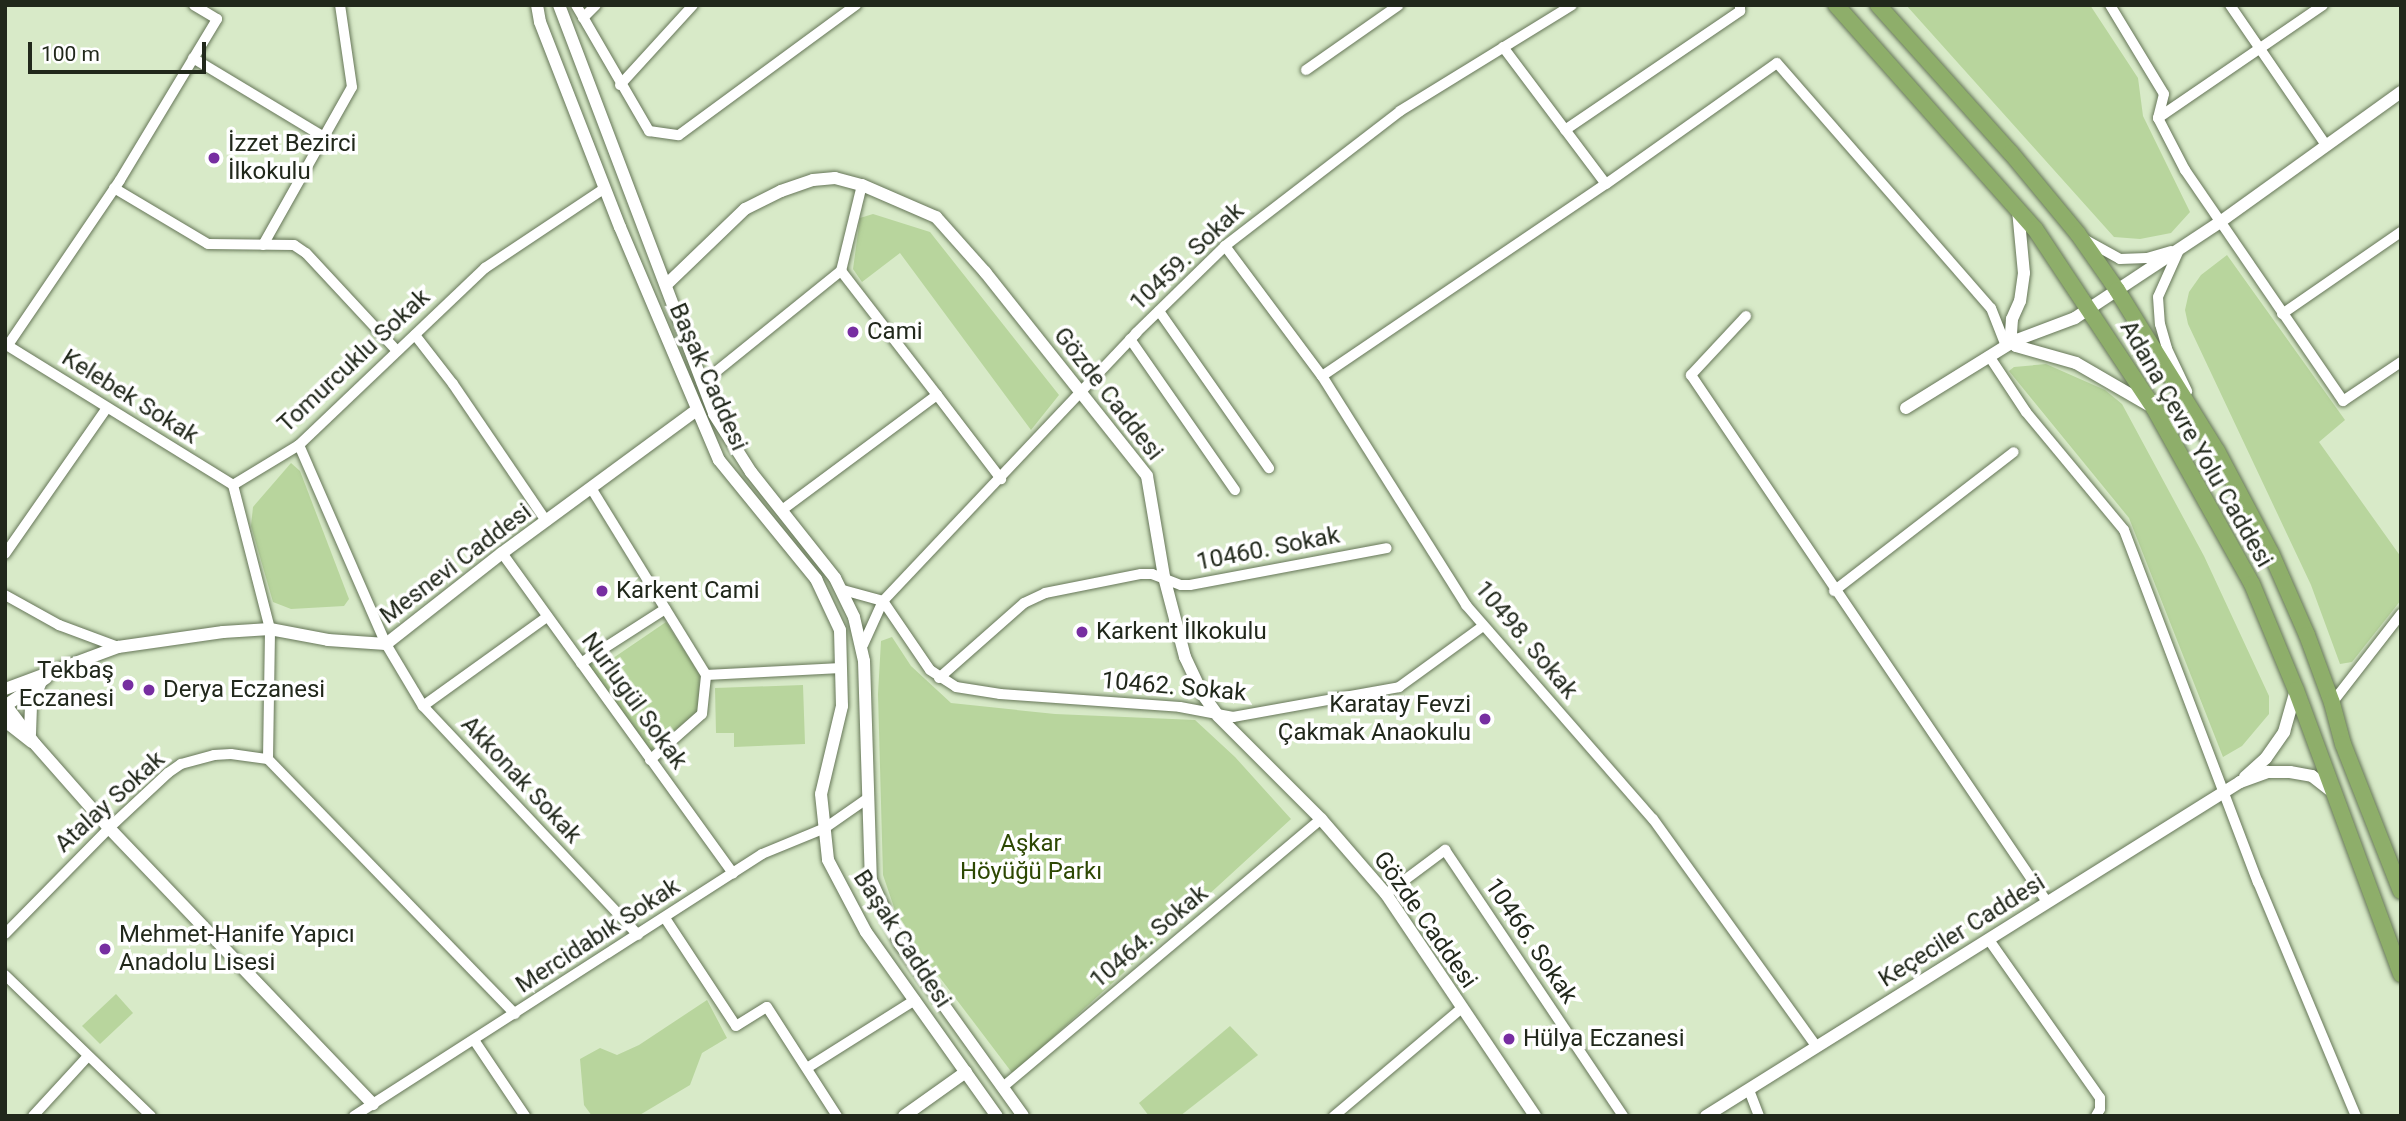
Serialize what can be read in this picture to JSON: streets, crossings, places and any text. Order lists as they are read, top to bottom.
{
  "streets": {
    "highway": ["Adana Çevre Yolu Caddesi"],
    "street": [
      "10459. Sokak",
      "Tomurcuklu Sokak",
      "Başak Caddesi",
      "Gözde Caddesi",
      "Kelebek Sokak",
      "10460. Sokak",
      "Mesnevi Caddesi",
      "10498. Sokak",
      "10462. Sokak",
      "Nurlugül Sokak",
      "Akkonak Sokak",
      "Atalay Sokak",
      "Keçeciler Caddesi",
      "Mercidabık Sokak",
      "10464. Sokak",
      "10466. Sokak"
    ]
  },
  "crossings": [
    ["10459. Sokak", "Başak Caddesi"],
    ["10459. Sokak", "Gözde Caddesi"],
    ["10459. Sokak", "10498. Sokak"],
    ["10459. Sokak", "10462. Sokak"],
    ["Tomurcuklu Sokak", "Başak Caddesi"],
    ["Tomurcuklu Sokak", "Kelebek Sokak"],
    ["Tomurcuklu Sokak", "Akkonak Sokak"],
    ["Başak Caddesi", "Gözde Caddesi"],
    ["Başak Caddesi", "Mesnevi Caddesi"],
    ["Başak Caddesi", "Mercidabık Sokak"],
    ["Başak Caddesi", "10464. Sokak"],
    ["Gözde Caddesi", "10460. Sokak"],
    ["Gözde Caddesi", "10462. Sokak"],
    ["Gözde Caddesi", "10464. Sokak"],
    ["Gözde Caddesi", "10466. Sokak"],
    ["10460. Sokak", "10462. Sokak"],
    ["Mesnevi Caddesi", "Nurlugül Sokak"],
    ["Mesnevi Caddesi", "Akkonak Sokak"],
    ["10498. Sokak", "10462. Sokak"],
    ["10498. Sokak", "Keçeciler Caddesi"],
    ["Nurlugül Sokak", "Mercidabık Sokak"],
    ["Akkonak Sokak", "Mercidabık Sokak"]
  ],
  "parks": ["Aşkar Höyüğü Parkı"],
  "places": [
    "İzzet Bezirci İlkokulu",
    "Cami",
    "Karkent Cami",
    "Karkent İlkokulu",
    "Tekbaş Eczanesi",
    "Derya Eczanesi",
    "Karatay Fevzi Çakmak Anaokulu",
    "Mehmet-Hanife Yapıcı Anadolu Lisesi",
    "Hülya Eczanesi"
  ],
  "scale_bar": "100 m"
}
